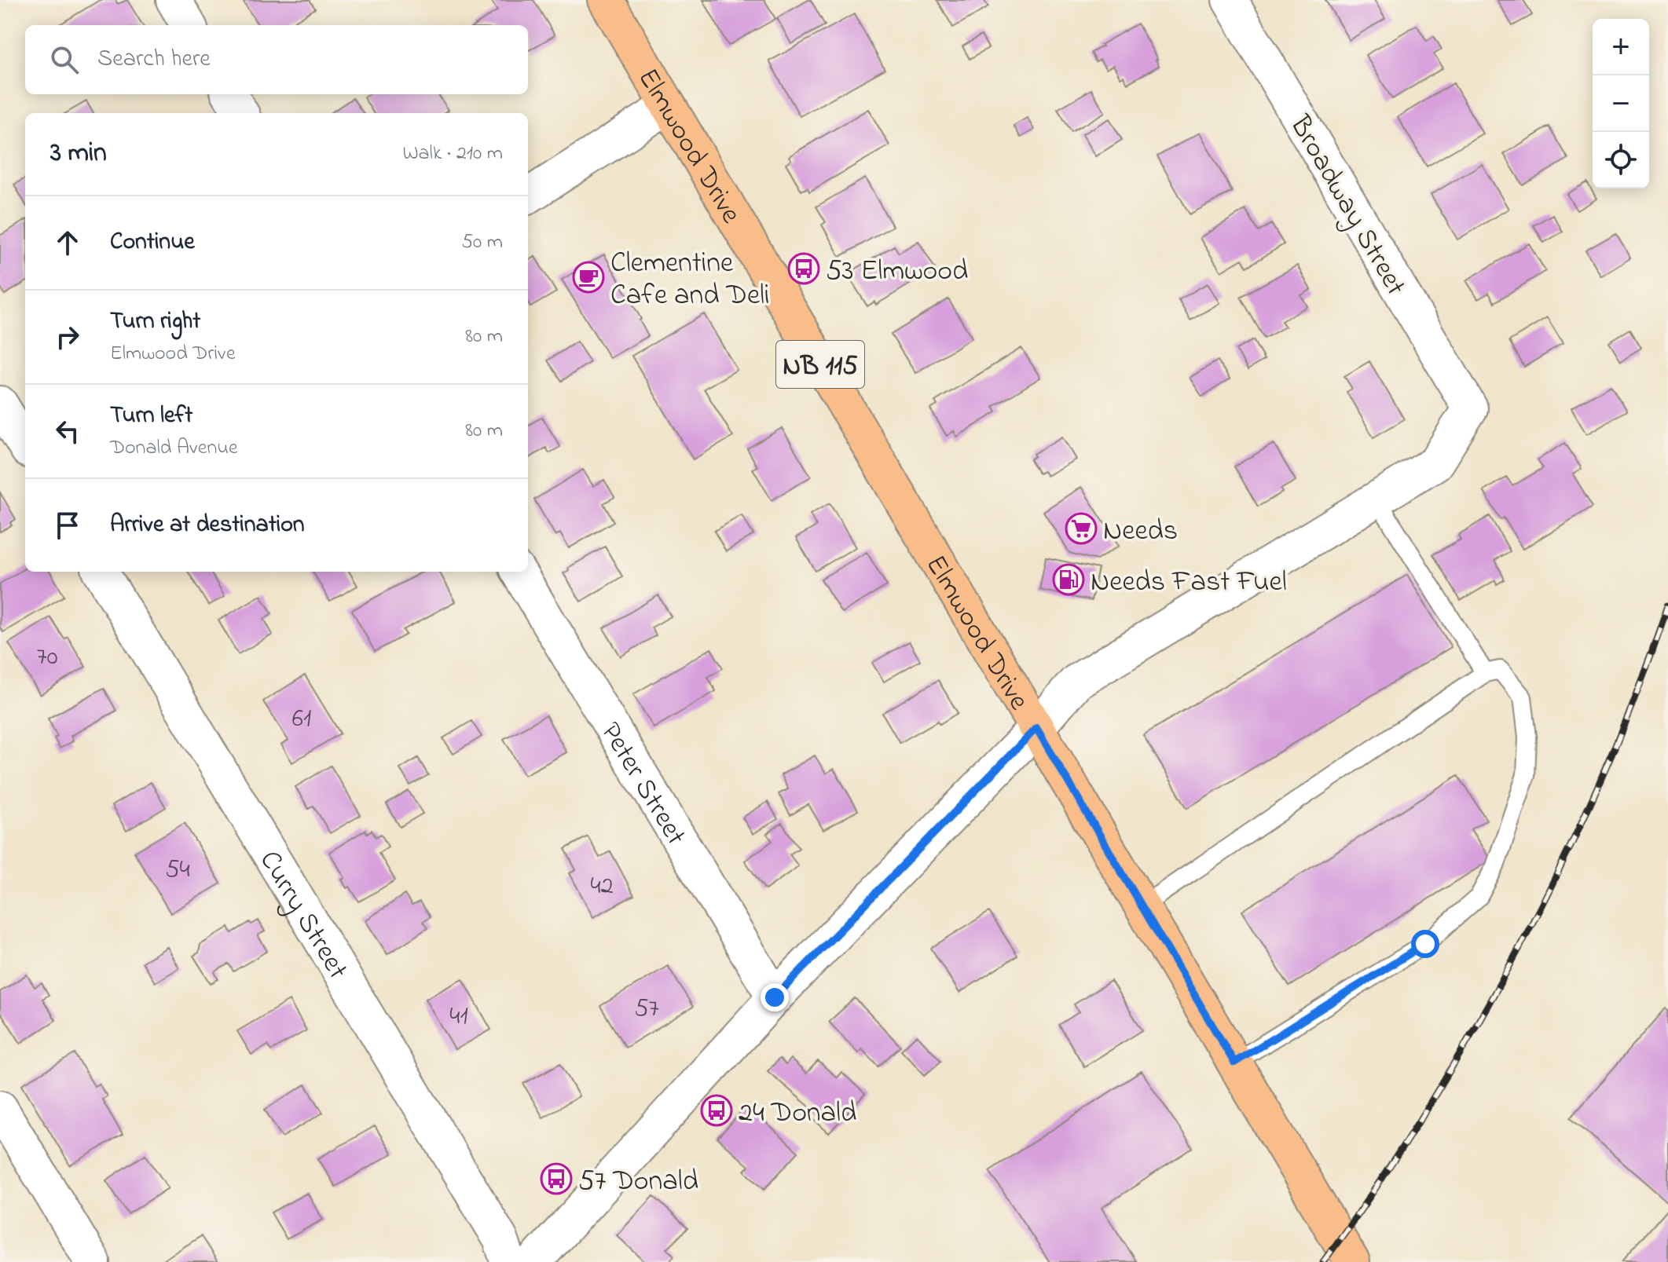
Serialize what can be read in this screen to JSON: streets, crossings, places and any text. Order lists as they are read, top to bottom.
{
  "streets": {
    "main road": ["Elmwood Drive", "NB 115"],
    "street": ["Broadway Street", "Peter Street", "Curry Street"]
  },
  "places": {
    "bus stop": ["53 Elmwood", "24 Donald", "57 Donald"],
    "cafe": ["Clementine Cafe and Deli"],
    "supermarket": ["Needs"],
    "fuel station": ["Needs Fast Fuel"]
  },
  "house_numbers": [
    "70",
    "61",
    "54",
    "42",
    "57",
    "41"
  ],
  "page": {
    "map_buttons": ["+", "−"],
    "search": "Search here",
    "heading": ["3 min", "Walk · 210 m"],
    "list": [
      ["Continue", "50 m"],
      ["Turn right", "Elmwood Drive", "80 m"],
      ["Turn left", "Donald Avenue", "80 m"],
      "Arrive at destination"
    ]
  }
}
